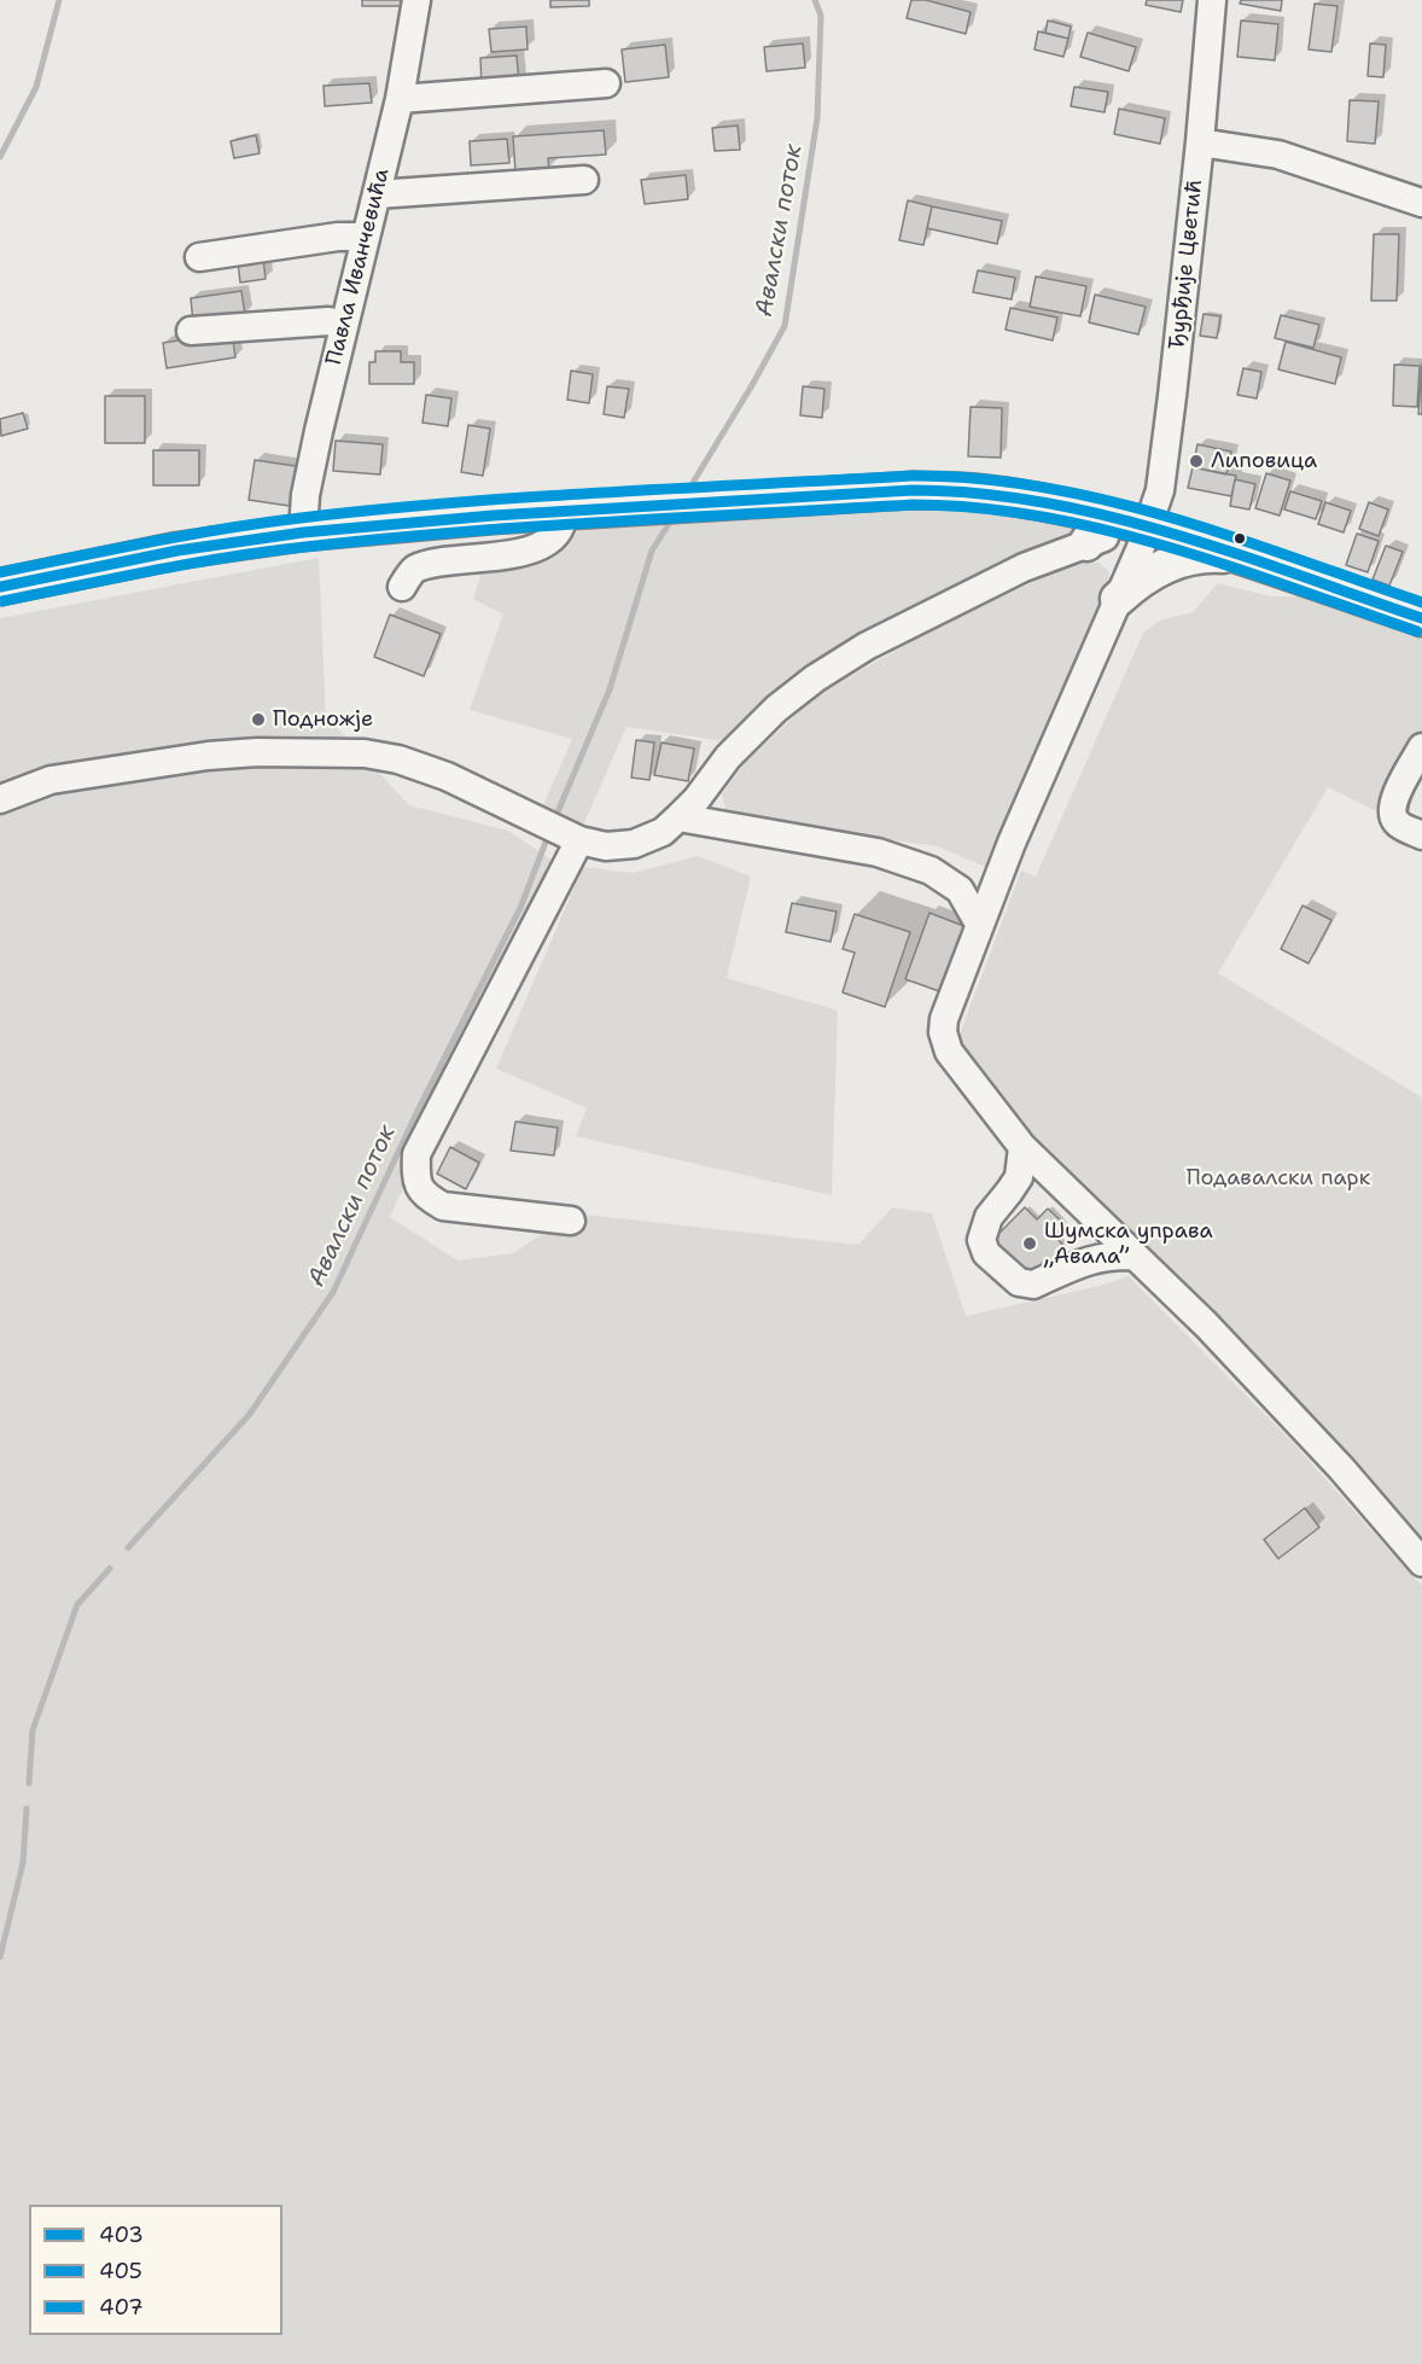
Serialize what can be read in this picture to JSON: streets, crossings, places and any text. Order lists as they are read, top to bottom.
{
  "streets": {
    "street": ["Ђурђије Цветић", "Павла Иванчевића"]
  },
  "water": ["Авалски поток"],
  "parks": ["Подавалски парк"],
  "places": ["Липовица", "Подножје", "Шумска управа „Авала”"],
  "lines": ["transit line 407", "transit line 403", "transit line 405"],
  "legend": ["403", "405", "407"]
}
